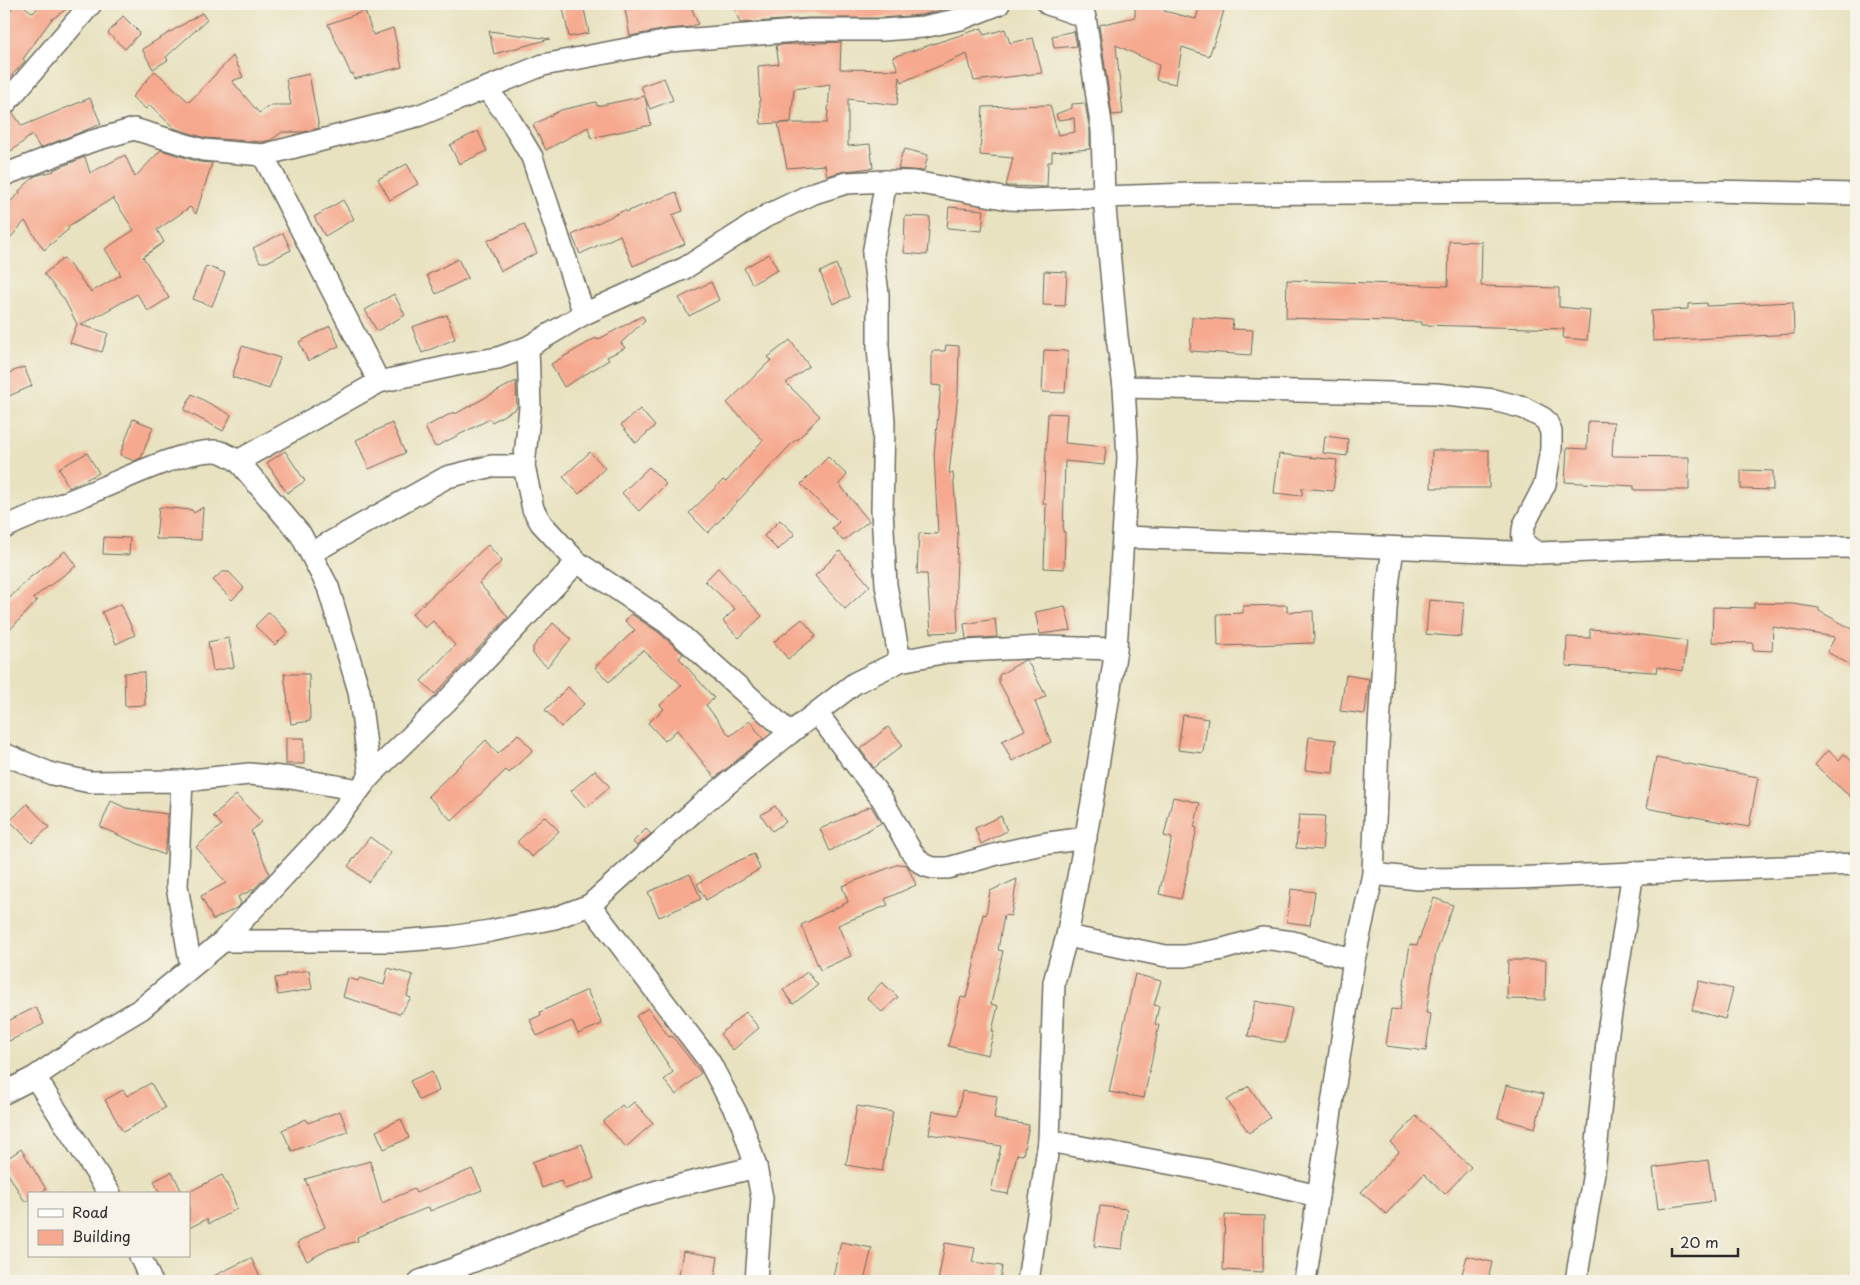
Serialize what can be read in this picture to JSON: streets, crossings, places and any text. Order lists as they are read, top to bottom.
{
  "legend": ["Road", "Building"],
  "scale_bar": "20 m"
}
